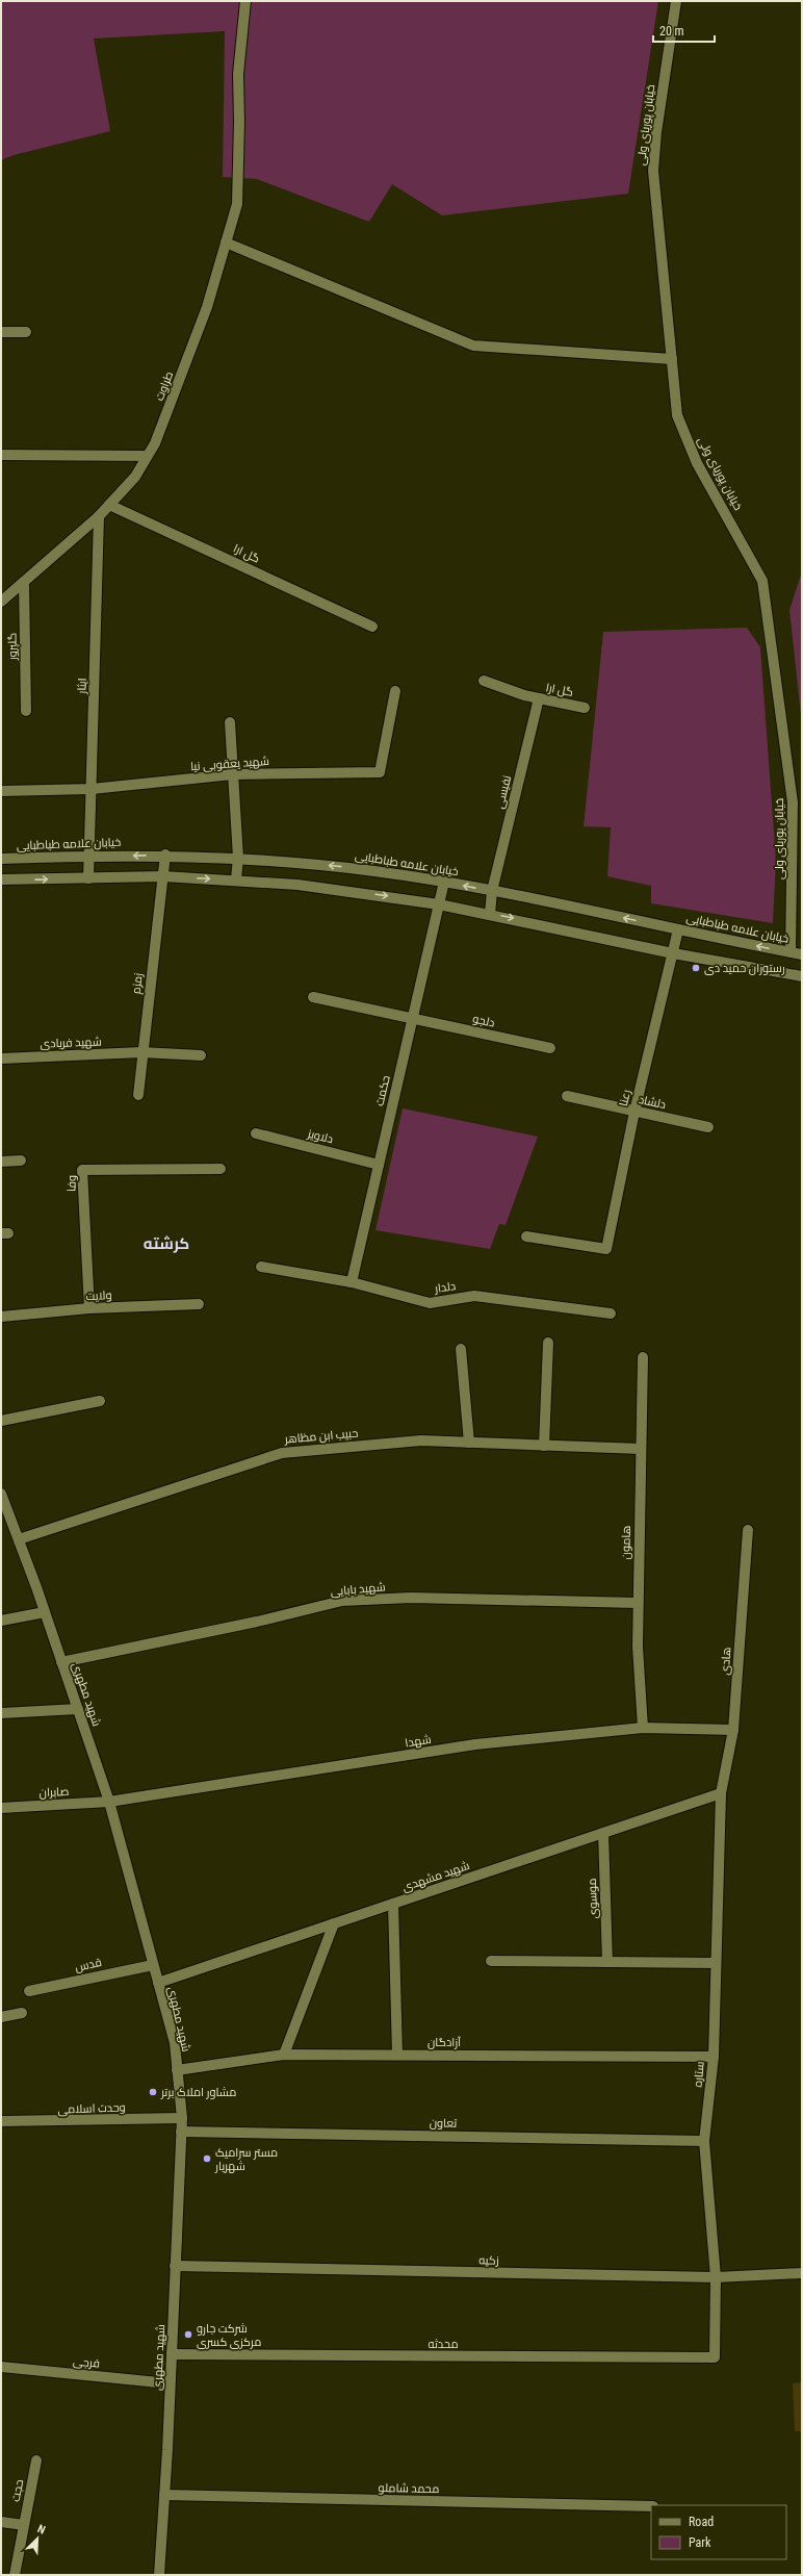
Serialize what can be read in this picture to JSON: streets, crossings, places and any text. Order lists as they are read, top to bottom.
{
  "streets": {
    "street": [
      "خیابان پوریای ولی",
      "طراوت",
      "گل ارا",
      "گلپرور",
      "ایثار",
      "شهید یعقوبی نیا",
      "نفیسی",
      "خیابان علامه طباطبایی",
      "زمزم",
      "دلجو",
      "شهید فریادی",
      "حکمت",
      "رعنا",
      "دلشاد",
      "دلاویز",
      "وفا",
      "دلدار",
      "ولایت",
      "حبیب ابن مظاهر",
      "هامون",
      "شهید بابایی",
      "هادی",
      "شهید مطهری",
      "شهدا",
      "صابران",
      "شهید مشهدی",
      "موسوی",
      "قدس",
      "آزادگان",
      "ستاره",
      "وحدت اسلامی",
      "تعاون",
      "زکیه",
      "محدثه",
      "فرجی",
      "محمد شاملو",
      "حجت"
    ]
  },
  "crossings": [
    ["خیابان پوریای ولی", "خیابان علامه طباطبایی"],
    ["طراوت", "گل ارا"],
    ["طراوت", "گلپرور"],
    ["طراوت", "ایثار"],
    ["گل ارا", "نفیسی"],
    ["ایثار", "شهید یعقوبی نیا"],
    ["ایثار", "خیابان علامه طباطبایی"],
    ["نفیسی", "خیابان علامه طباطبایی"],
    ["خیابان علامه طباطبایی", "زمزم"],
    ["خیابان علامه طباطبایی", "حکمت"],
    ["خیابان علامه طباطبایی", "رعنا"],
    ["زمزم", "شهید فریادی"],
    ["دلجو", "حکمت"],
    ["حکمت", "دلاویز"],
    ["حکمت", "دلدار"],
    ["رعنا", "دلشاد"],
    ["وفا", "ولایت"],
    ["حبیب ابن مظاهر", "هامون"],
    ["حبیب ابن مظاهر", "شهید مطهری"],
    ["هامون", "شهید بابایی"],
    ["هامون", "شهدا"],
    ["شهید بابایی", "شهید مطهری"],
    ["هادی", "شهدا"],
    ["هادی", "شهید مشهدی"],
    ["هادی", "ستاره"],
    ["شهید مطهری", "شهدا"],
    ["شهید مطهری", "صابران"],
    ["شهید مطهری", "شهید مشهدی"],
    ["شهید مطهری", "قدس"],
    ["شهید مطهری", "آزادگان"],
    ["شهید مطهری", "وحدت اسلامی"],
    ["شهید مطهری", "تعاون"],
    ["شهید مطهری", "زکیه"],
    ["شهید مطهری", "محدثه"],
    ["شهید مطهری", "فرجی"],
    ["شهید مطهری", "محمد شاملو"],
    ["شهدا", "صابران"],
    ["شهید مشهدی", "موسوی"],
    ["شهید مشهدی", "ستاره"],
    ["آزادگان", "ستاره"],
    ["ستاره", "تعاون"],
    ["ستاره", "زکیه"],
    ["ستاره", "محدثه"]
  ],
  "districts": ["کرشته"],
  "places": [
    "رستوران حمید دی",
    "مشاور املاک برتر",
    "مستر سرامیک شهریار",
    "شرکت جارو مرکزی کسری"
  ],
  "legend": ["Road", "Park"],
  "scale_bar": "20 m",
  "north": "top right"
}
